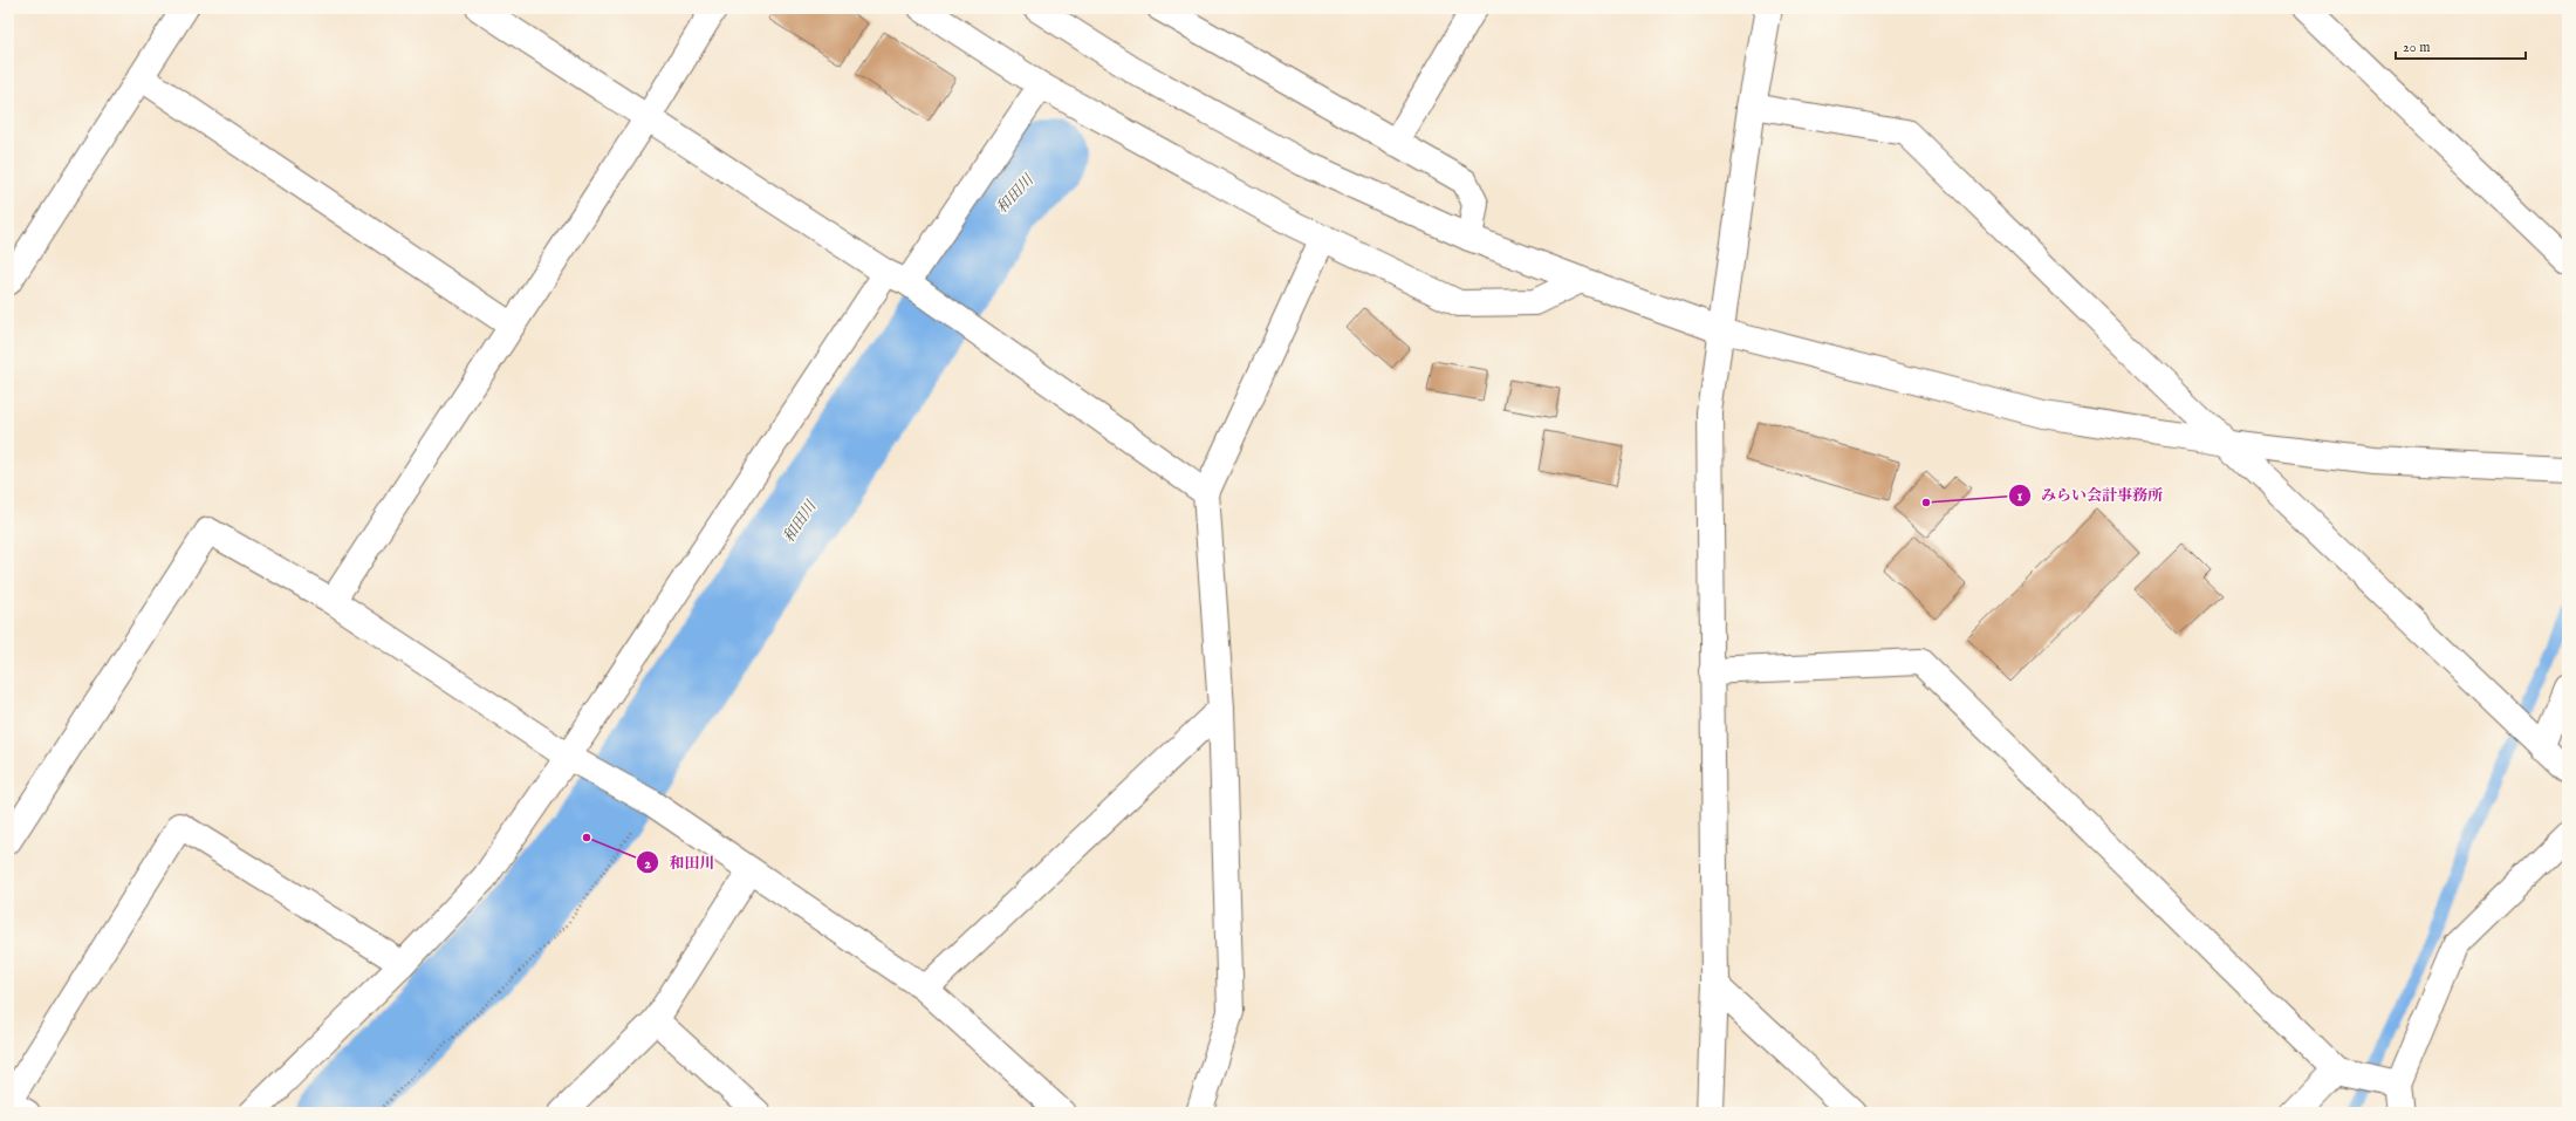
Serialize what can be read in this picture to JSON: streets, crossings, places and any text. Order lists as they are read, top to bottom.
{
  "water": ["和田川"],
  "places": ["みらい会計事務所", "和田川"],
  "scale_bar": "20 m"
}
